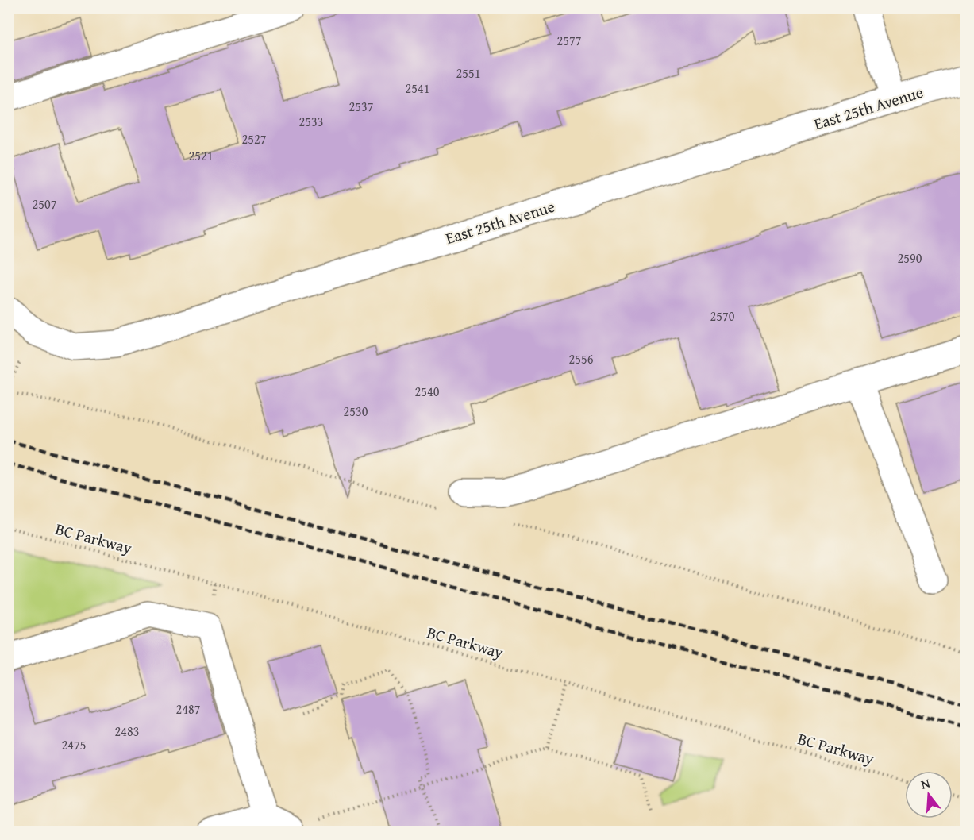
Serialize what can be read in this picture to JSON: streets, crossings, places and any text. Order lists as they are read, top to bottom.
{
  "streets": {
    "street": ["East 25th Avenue"],
    "path": ["BC Parkway"]
  },
  "house_numbers": [
    "2577",
    "2551",
    "2541",
    "2537",
    "2533",
    "2527",
    "2521",
    "2507",
    "2590",
    "2570",
    "2556",
    "2540",
    "2530",
    "2487",
    "2483",
    "2475"
  ],
  "north": "top"
}
